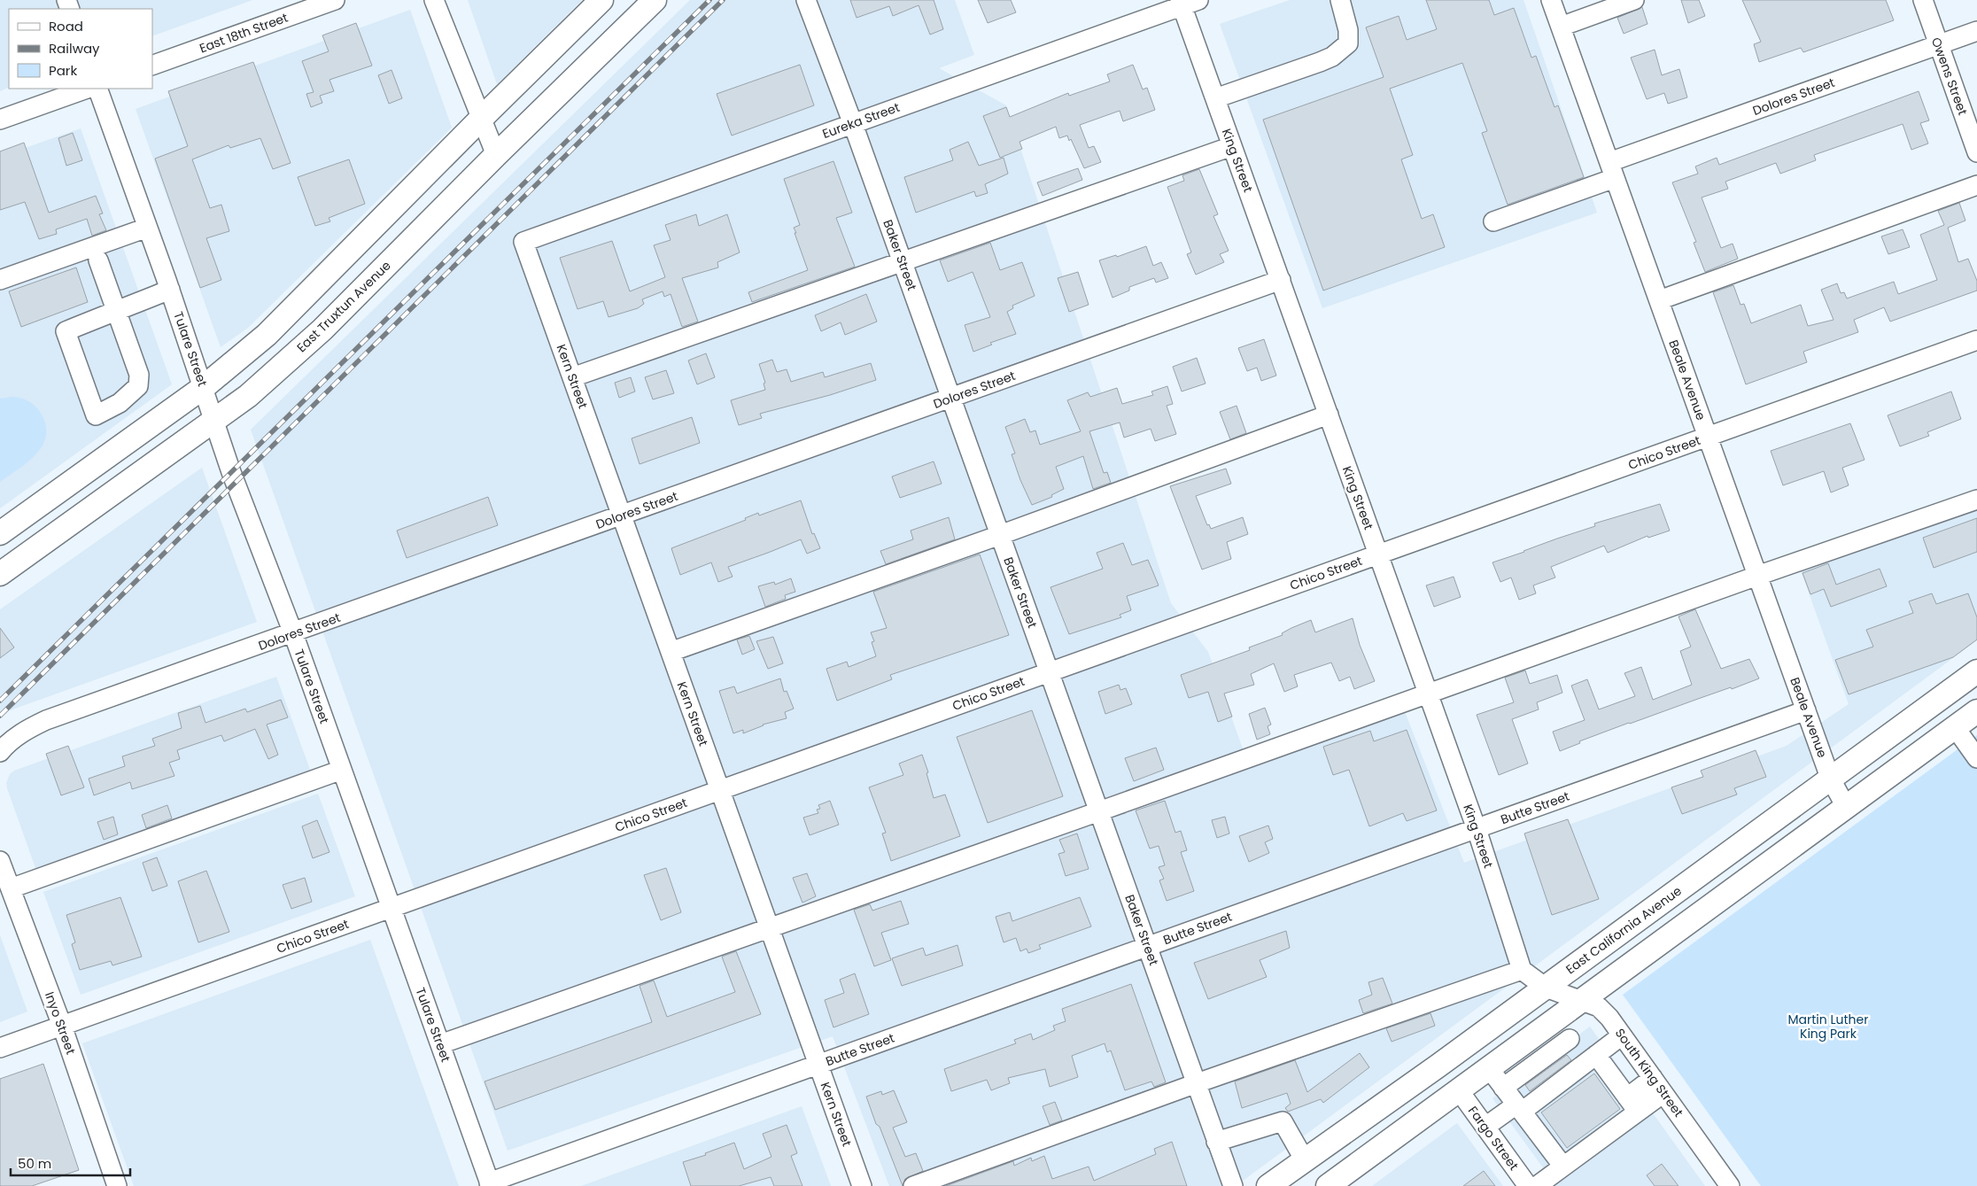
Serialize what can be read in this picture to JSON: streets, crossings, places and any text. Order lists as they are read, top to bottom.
{
  "streets": {
    "main road": ["East Truxtun Avenue", "East California Avenue"],
    "street": [
      "East 18th Street",
      "Owens Street",
      "Dolores Street",
      "Eureka Street",
      "King Street",
      "Baker Street",
      "Tulare Street",
      "Kern Street",
      "Beale Avenue",
      "Chico Street",
      "Butte Street",
      "Inyo Street",
      "South King Street",
      "Fargo Street"
    ]
  },
  "crossings": [
    ["Owens Street", "Dolores Street"],
    ["Dolores Street", "King Street"],
    ["Dolores Street", "Baker Street"],
    ["Dolores Street", "Tulare Street"],
    ["Dolores Street", "Kern Street"],
    ["Dolores Street", "Beale Avenue"],
    ["Eureka Street", "King Street"],
    ["Eureka Street", "Baker Street"],
    ["Eureka Street", "Kern Street"],
    ["King Street", "Chico Street"],
    ["King Street", "Butte Street"],
    ["Baker Street", "Chico Street"],
    ["Baker Street", "Butte Street"],
    ["East Truxtun Avenue", "Tulare Street"],
    ["Tulare Street", "Chico Street"],
    ["Tulare Street", "Butte Street"],
    ["Kern Street", "Chico Street"],
    ["Kern Street", "Butte Street"],
    ["Beale Avenue", "Chico Street"],
    ["Beale Avenue", "Butte Street"],
    ["Beale Avenue", "East California Avenue"],
    ["Chico Street", "Inyo Street"],
    ["East California Avenue", "South King Street"]
  ],
  "parks": ["Martin Luther King Park"],
  "legend": ["Road", "Railway", "Park"],
  "scale_bar": "50 m"
}
